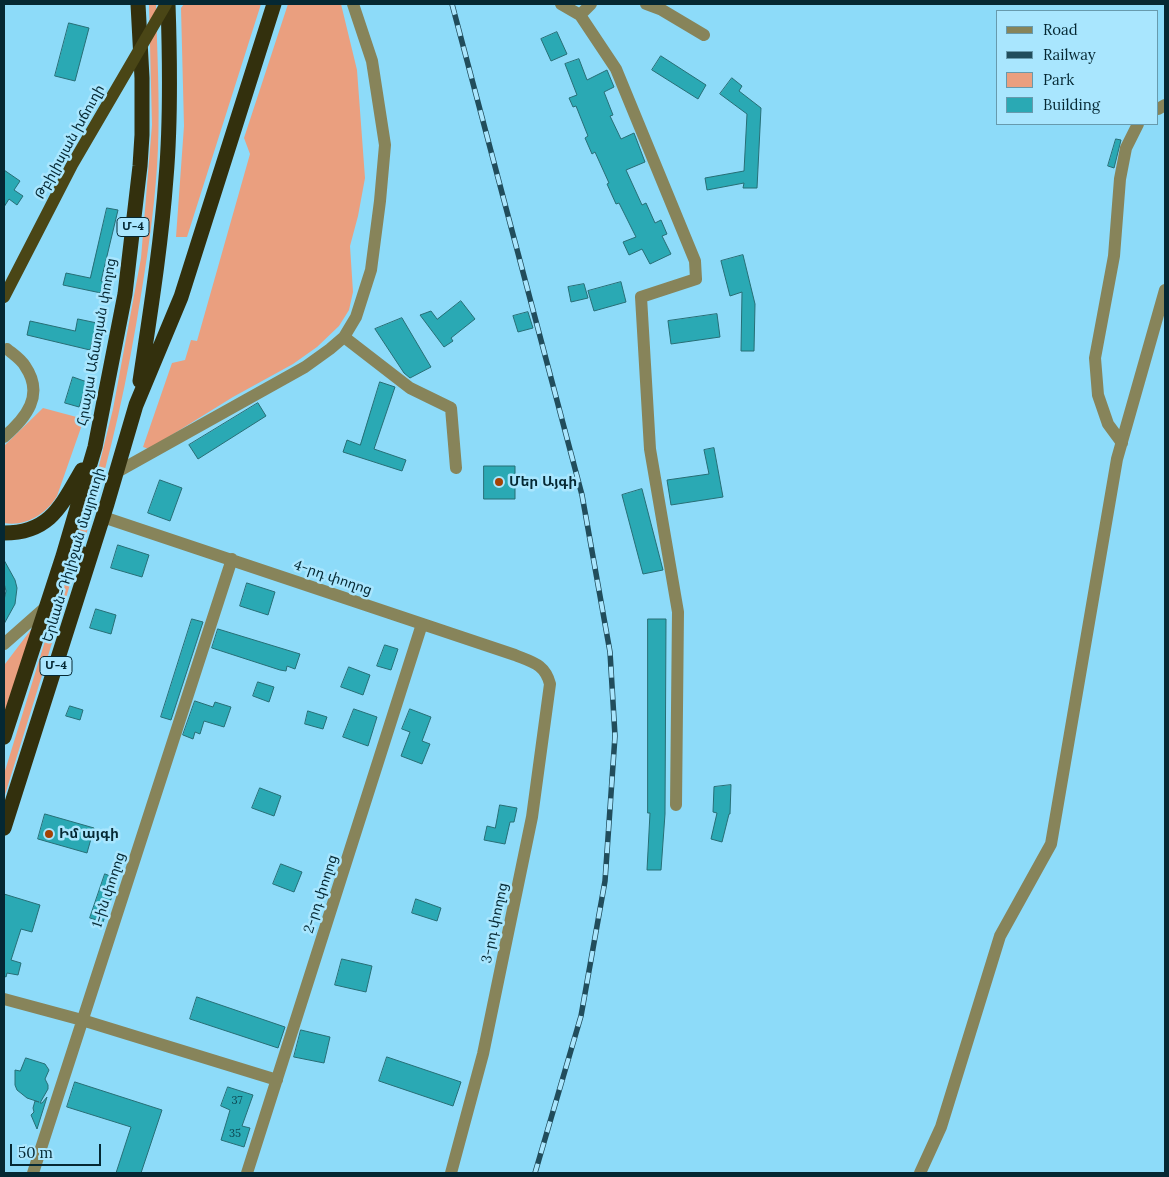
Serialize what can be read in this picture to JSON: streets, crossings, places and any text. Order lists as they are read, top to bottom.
{
  "streets": {
    "highway": ["Մ-4", "Հրաչյա Աճառյան փողոց", "Երևան-Դիլիջան մայրուղի"],
    "main road": ["Թբիլիսյան խճուղի"],
    "street": [
      "4-րդ փողոց",
      "1-ին փողոց",
      "2-րդ փողոց",
      "3-րդ փողոց"
    ]
  },
  "crossings": [
    ["Թբիլիսյան խճուղի", "Մ-4"],
    ["Մ-4", "Երևան-Դիլիջան մայրուղի"],
    ["Հրաչյա Աճառյան փողոց", "Երևան-Դիլիջան մայրուղի"],
    ["Երևան-Դիլիջան մայրուղի", "4-րդ փողոց"],
    ["4-րդ փողոց", "1-ին փողոց"],
    ["4-րդ փողոց", "2-րդ փողոց"],
    ["4-րդ փողոց", "3-րդ փողոց"]
  ],
  "places": ["Մեր Այգի", "Իմ այգի"],
  "house_numbers": ["37", "35"],
  "legend": [
    "Road",
    "Railway",
    "Park",
    "Building"
  ],
  "scale_bar": "50 m"
}
